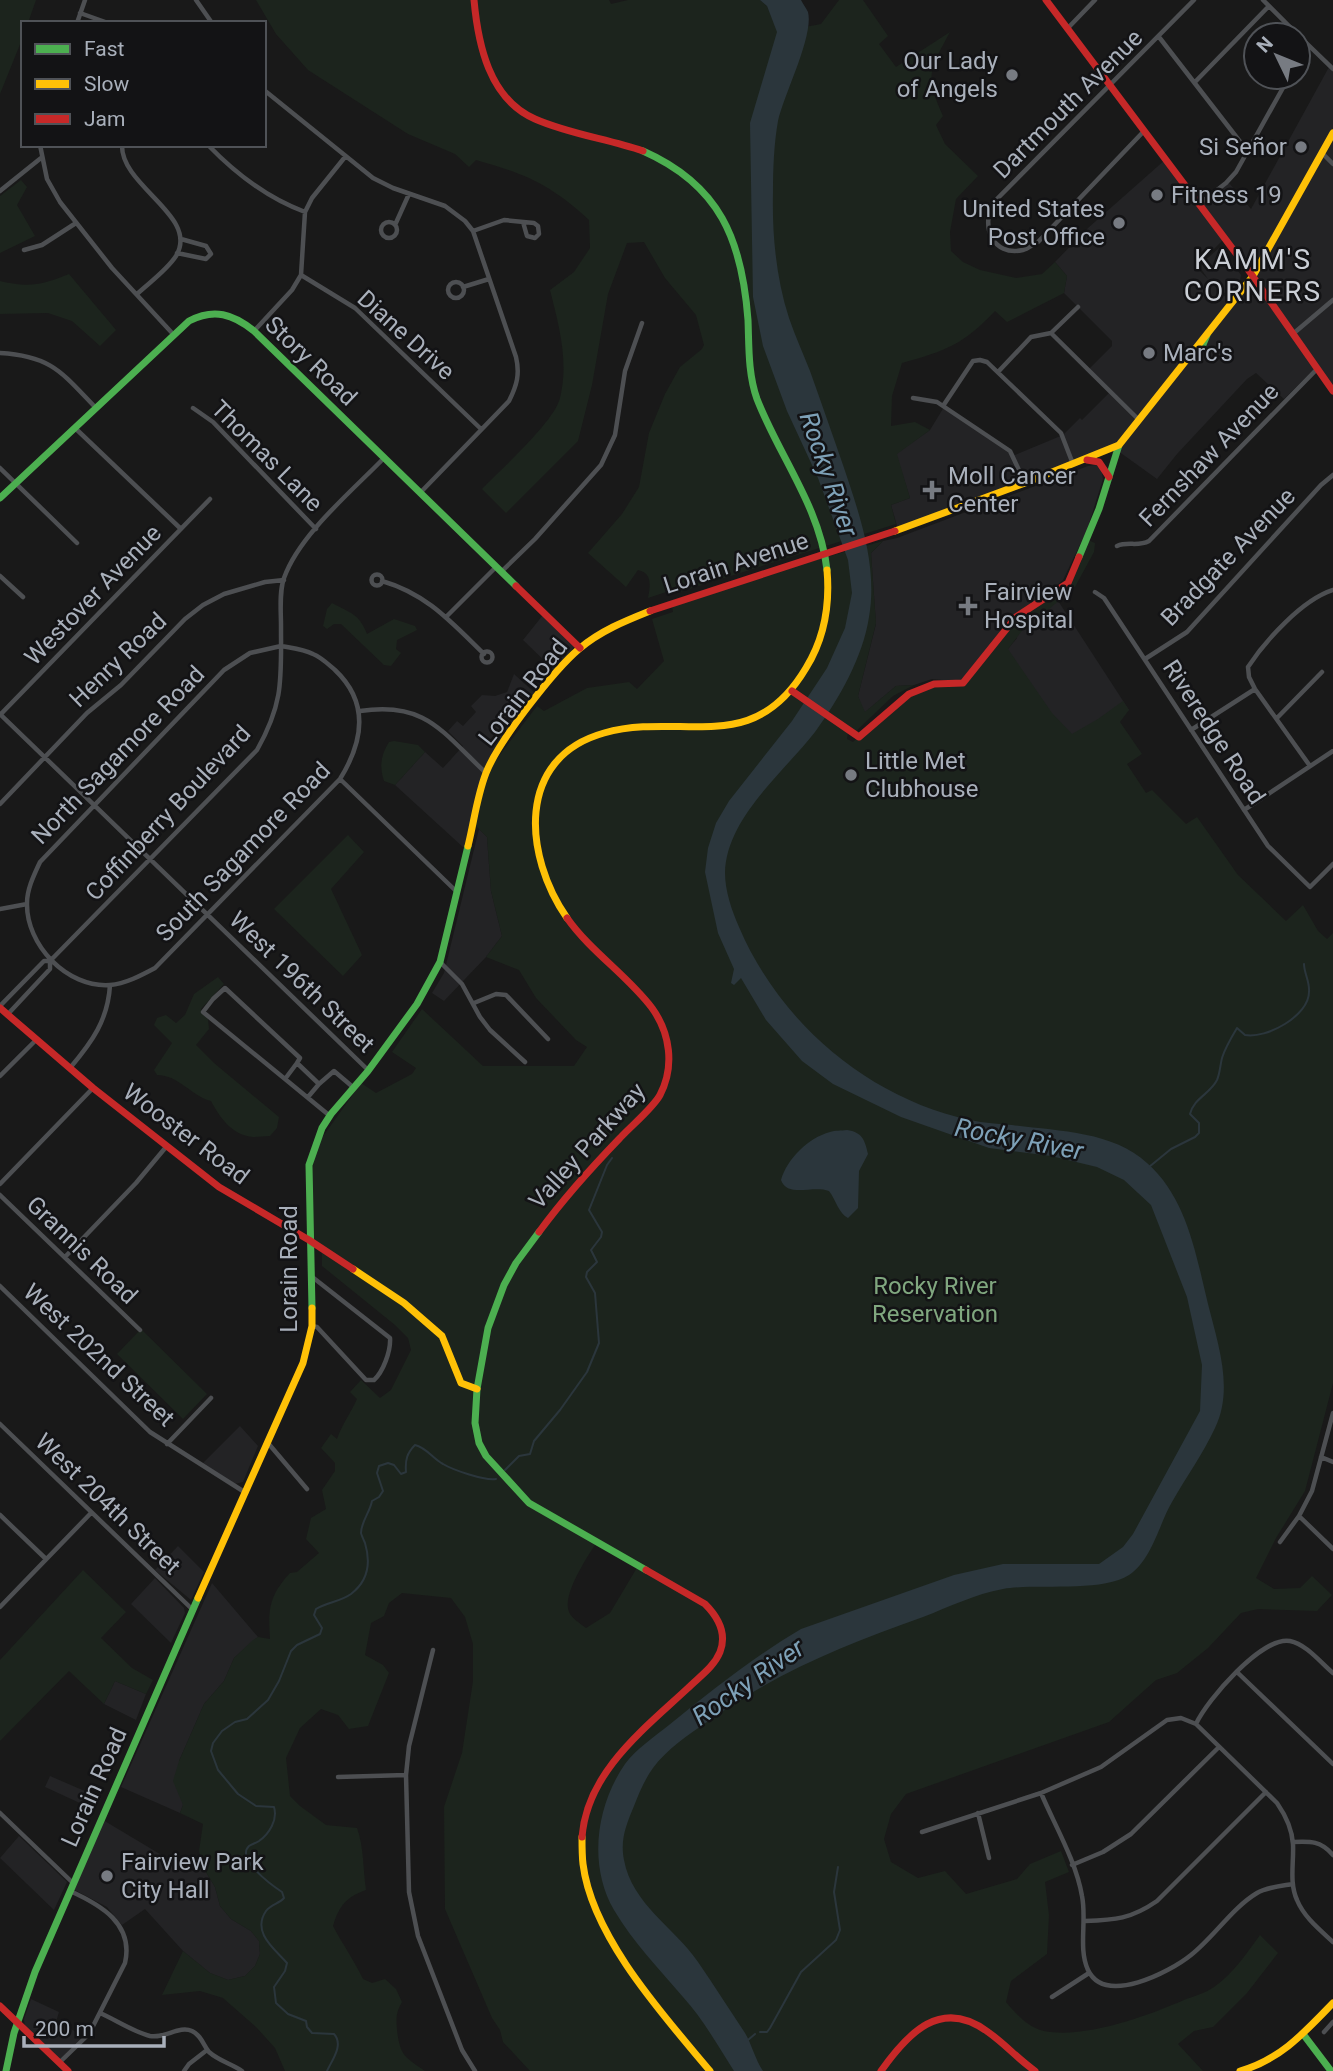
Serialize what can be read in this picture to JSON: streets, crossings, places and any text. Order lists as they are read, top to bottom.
{
  "streets": {
    "street": [
      "Dartmouth Avenue",
      "Diane Drive",
      "Story Road",
      "Fernshaw Avenue",
      "Thomas Lane",
      "Bradgate Avenue",
      "Lorain Avenue",
      "Westover Avenue",
      "Henry Road",
      "Lorain Road",
      "Riveredge Road",
      "North Sagamore Road",
      "Coffinberry Boulevard",
      "South Sagamore Road",
      "West 196th Street",
      "Wooster Road",
      "Valley Parkway",
      "Grannis Road",
      "West 202nd Street",
      "West 204th Street"
    ]
  },
  "crossings": [
    ["Story Road", "Lorain Road"],
    ["Story Road", "Coffinberry Boulevard"],
    ["Thomas Lane", "Coffinberry Boulevard"],
    ["Bradgate Avenue", "Riveredge Road"],
    ["Lorain Avenue", "Lorain Road"],
    ["Westover Avenue", "West 196th Street"],
    ["Henry Road", "Coffinberry Boulevard"],
    ["Henry Road", "West 196th Street"],
    ["Lorain Road", "West 196th Street"],
    ["Lorain Road", "Wooster Road"],
    ["Lorain Road", "West 202nd Street"],
    ["Lorain Road", "West 204th Street"],
    ["North Sagamore Road", "Coffinberry Boulevard"],
    ["North Sagamore Road", "West 196th Street"],
    ["Coffinberry Boulevard", "West 196th Street"],
    ["Coffinberry Boulevard", "Wooster Road"],
    ["South Sagamore Road", "West 196th Street"],
    ["Wooster Road", "Valley Parkway"]
  ],
  "districts": ["KAMM'S CORNERS"],
  "water": ["Rocky River"],
  "parks": ["Rocky River Reservation"],
  "places": {
    "other": [
      "Our Lady of Angels",
      "Si Señor",
      "Fitness 19",
      "United States Post Office",
      "Marc's",
      "Little Met Clubhouse",
      "Fairview Park City Hall"
    ],
    "health": ["Moll Cancer Center", "Fairview Hospital"]
  },
  "legend": ["Fast", "Slow", "Jam"],
  "scale_bar": "200 m",
  "north": "top left"
}
